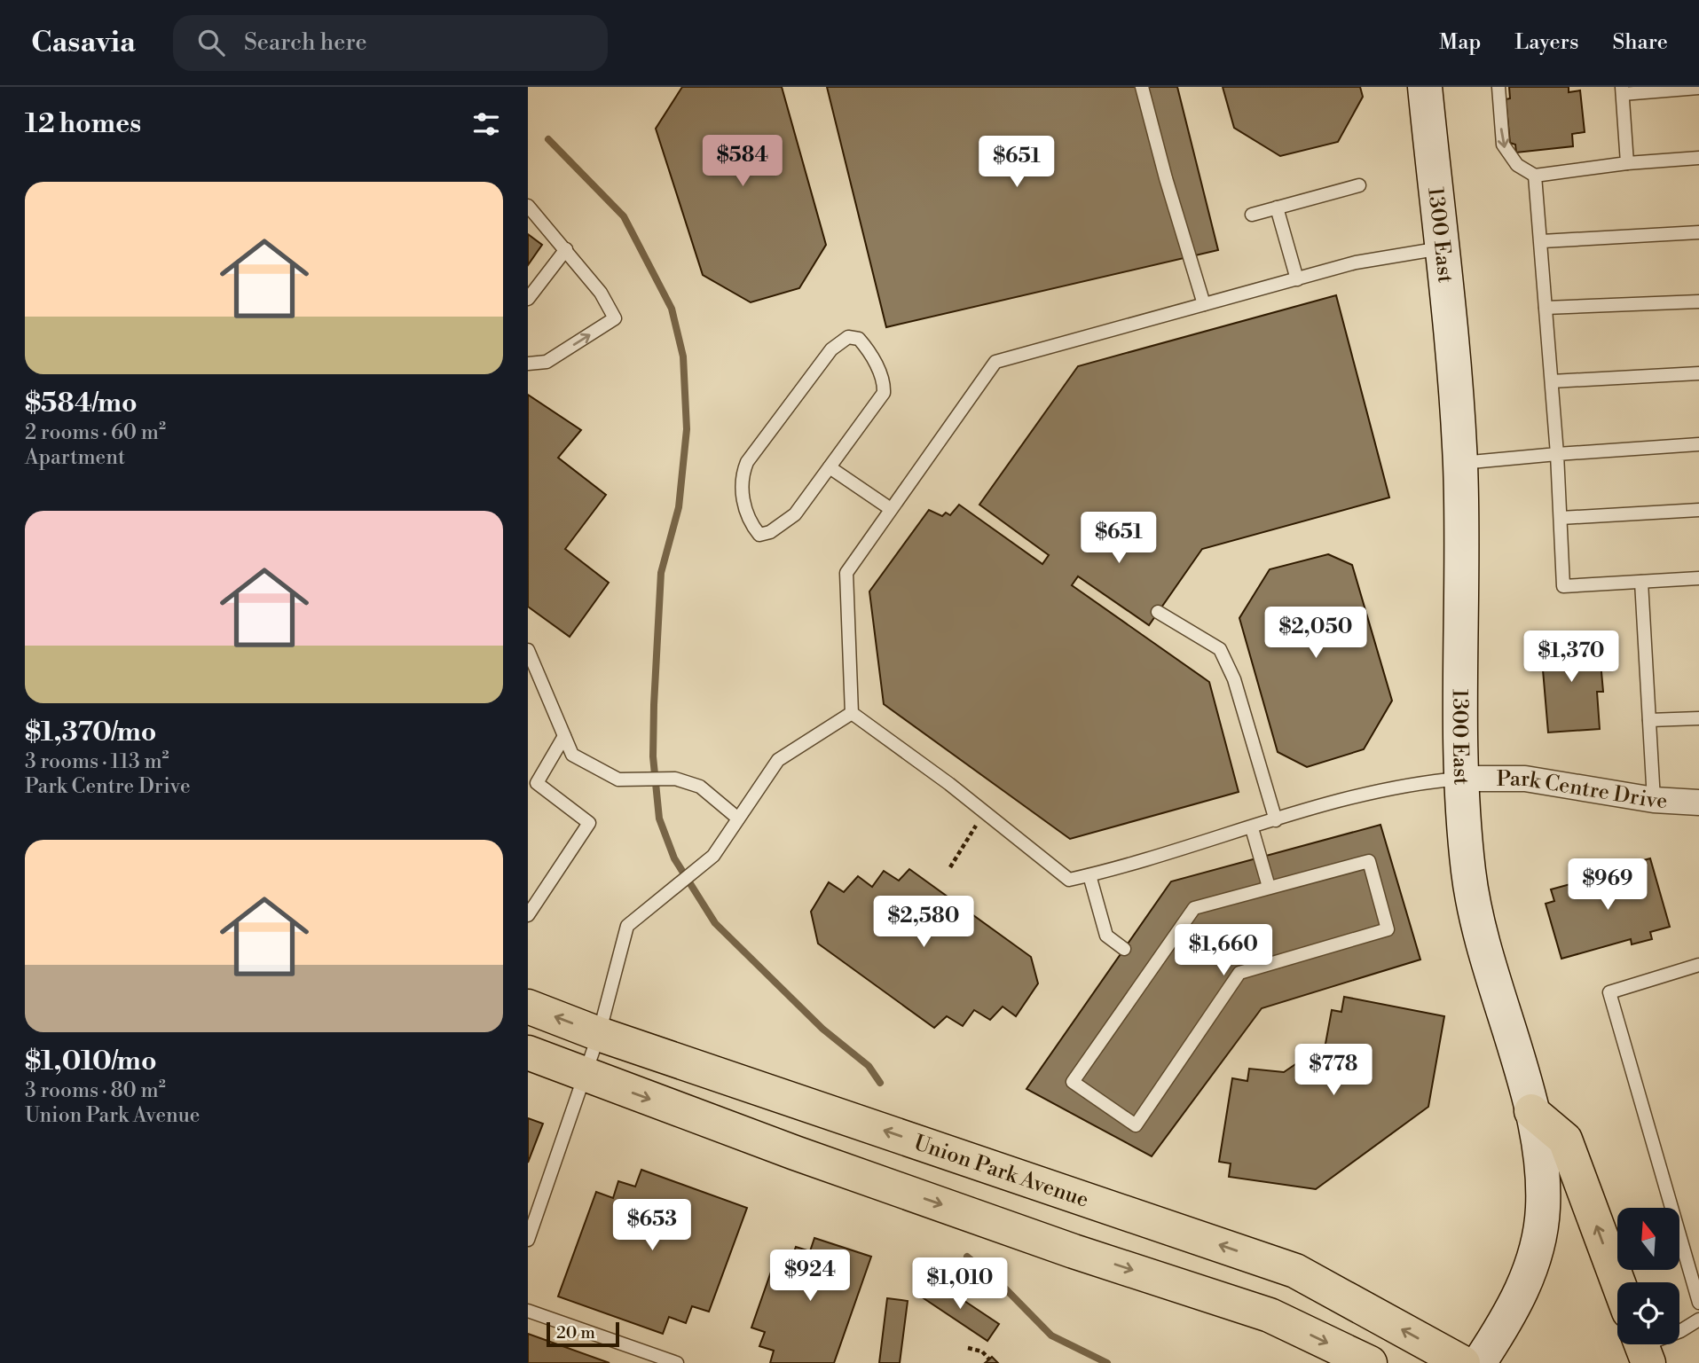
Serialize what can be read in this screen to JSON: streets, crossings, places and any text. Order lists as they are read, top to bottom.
{
  "streets": {
    "main road": ["1300 East", "Union Park Avenue"],
    "street": ["Park Centre Drive"]
  },
  "crossings": [
    ["1300 East", "Park Centre Drive"]
  ],
  "scale_bar": "20 m",
  "north": "top",
  "page": {
    "header": "Casavia",
    "search": "Search here",
    "nav": ["Map", "Layers", "Share"],
    "heading": "12 homes",
    "price": [
      "$584",
      "$651",
      "$651",
      "$2,050",
      "$1,370",
      "$969",
      "$2,580",
      "$1,660",
      "$778",
      "$653",
      "$924",
      "$1,010"
    ],
    "list": [
      {
        "name": "$584/mo",
        "note": "2 rooms · 60 m² · Apartment"
      },
      {
        "name": "$1,370/mo",
        "note": "3 rooms · 113 m² · Park Centre Drive"
      },
      {
        "name": "$1,010/mo",
        "note": "3 rooms · 80 m² · Union Park Avenue"
      }
    ],
    "scale": "20 m"
  }
}
